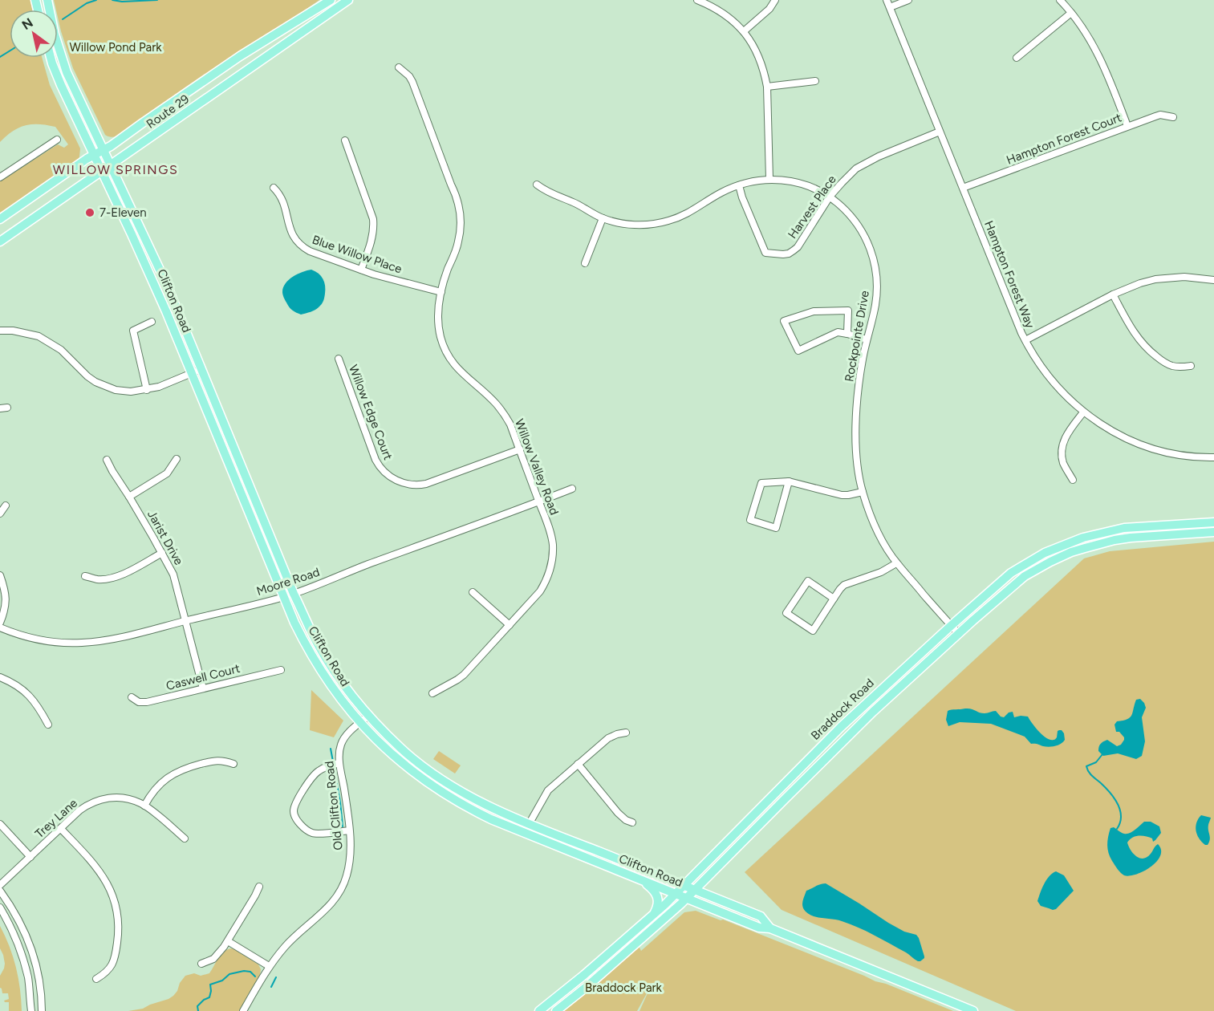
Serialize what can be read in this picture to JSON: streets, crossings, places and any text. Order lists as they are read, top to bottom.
{
  "streets": {
    "main road": ["Route 29", "Clifton Road", "Braddock Road"],
    "street": [
      "Hampton Forest Court",
      "Harvest Place",
      "Blue Willow Place",
      "Hampton Forest Way",
      "Rockpointe Drive",
      "Willow Edge Court",
      "Willow Valley Road",
      "Jarist Drive",
      "Moore Road",
      "Caswell Court",
      "Old Clifton Road",
      "Trey Lane"
    ]
  },
  "crossings": [
    ["Route 29", "Clifton Road"],
    ["Hampton Forest Court", "Hampton Forest Way"],
    ["Harvest Place", "Hampton Forest Way"],
    ["Harvest Place", "Rockpointe Drive"],
    ["Blue Willow Place", "Willow Valley Road"],
    ["Clifton Road", "Moore Road"],
    ["Clifton Road", "Braddock Road"],
    ["Clifton Road", "Old Clifton Road"],
    ["Rockpointe Drive", "Braddock Road"],
    ["Willow Edge Court", "Willow Valley Road"],
    ["Willow Valley Road", "Moore Road"],
    ["Jarist Drive", "Moore Road"],
    ["Jarist Drive", "Caswell Court"]
  ],
  "districts": ["WILLOW SPRINGS"],
  "parks": ["Willow Pond Park", "Braddock Park"],
  "places": ["7-Eleven"],
  "north": "top left"
}
